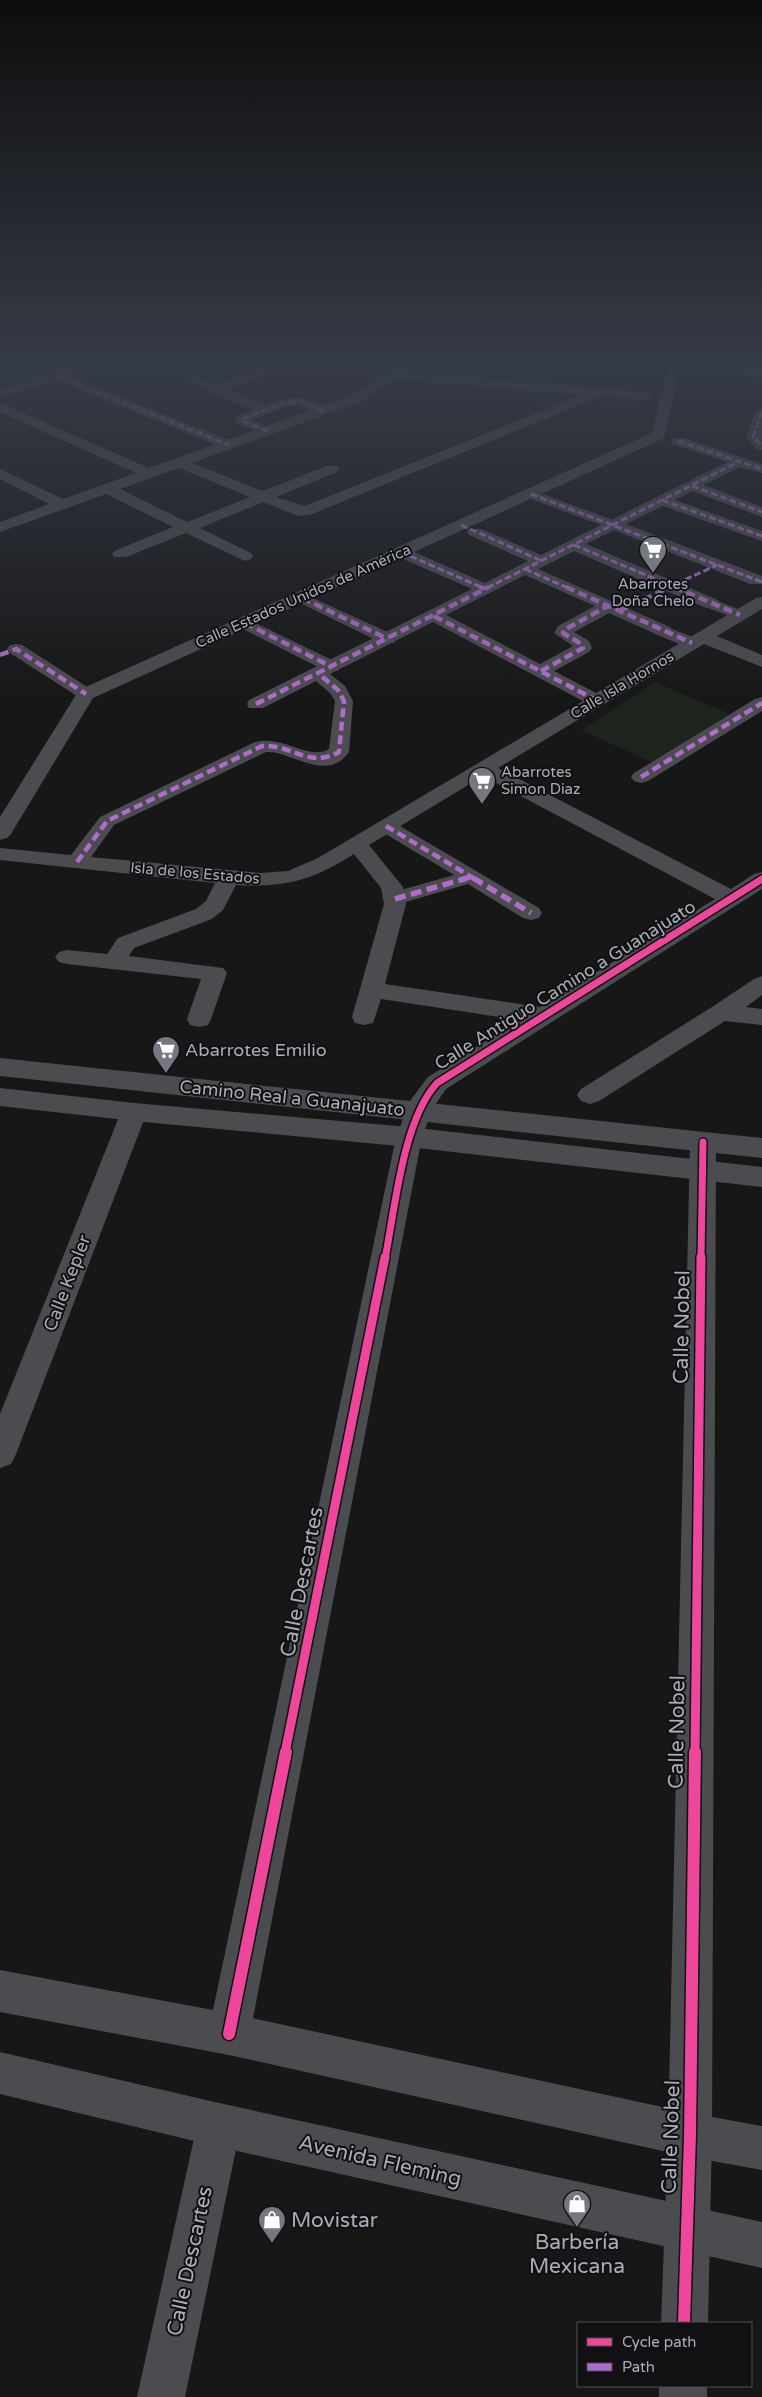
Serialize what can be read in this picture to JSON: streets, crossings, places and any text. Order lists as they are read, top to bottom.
{
  "streets": {
    "street": [
      "Calle Estados Unidos de América",
      "Calle Isla Hornos",
      "Isla de los Estados",
      "Calle Antiguo Camino a Guanajuato",
      "Camino Real a Guanajuato",
      "Calle Kepler",
      "Calle Nobel",
      "Calle Descartes",
      "Avenida Fleming"
    ]
  },
  "crossings": [
    ["Calle Isla Hornos", "Isla de los Estados"],
    ["Calle Antiguo Camino a Guanajuato", "Camino Real a Guanajuato"],
    ["Calle Antiguo Camino a Guanajuato", "Calle Descartes"],
    ["Camino Real a Guanajuato", "Calle Kepler"],
    ["Camino Real a Guanajuato", "Calle Nobel"],
    ["Camino Real a Guanajuato", "Calle Descartes"],
    ["Calle Nobel", "Avenida Fleming"],
    ["Calle Descartes", "Avenida Fleming"]
  ],
  "places": {
    "supermarket": ["Abarrotes Doña Chelo", "Abarrotes Simon Diaz", "Abarrotes Emilio"],
    "shop": ["Barbería Mexicana", "Movistar"]
  },
  "legend": ["Cycle path", "Path"]
}
